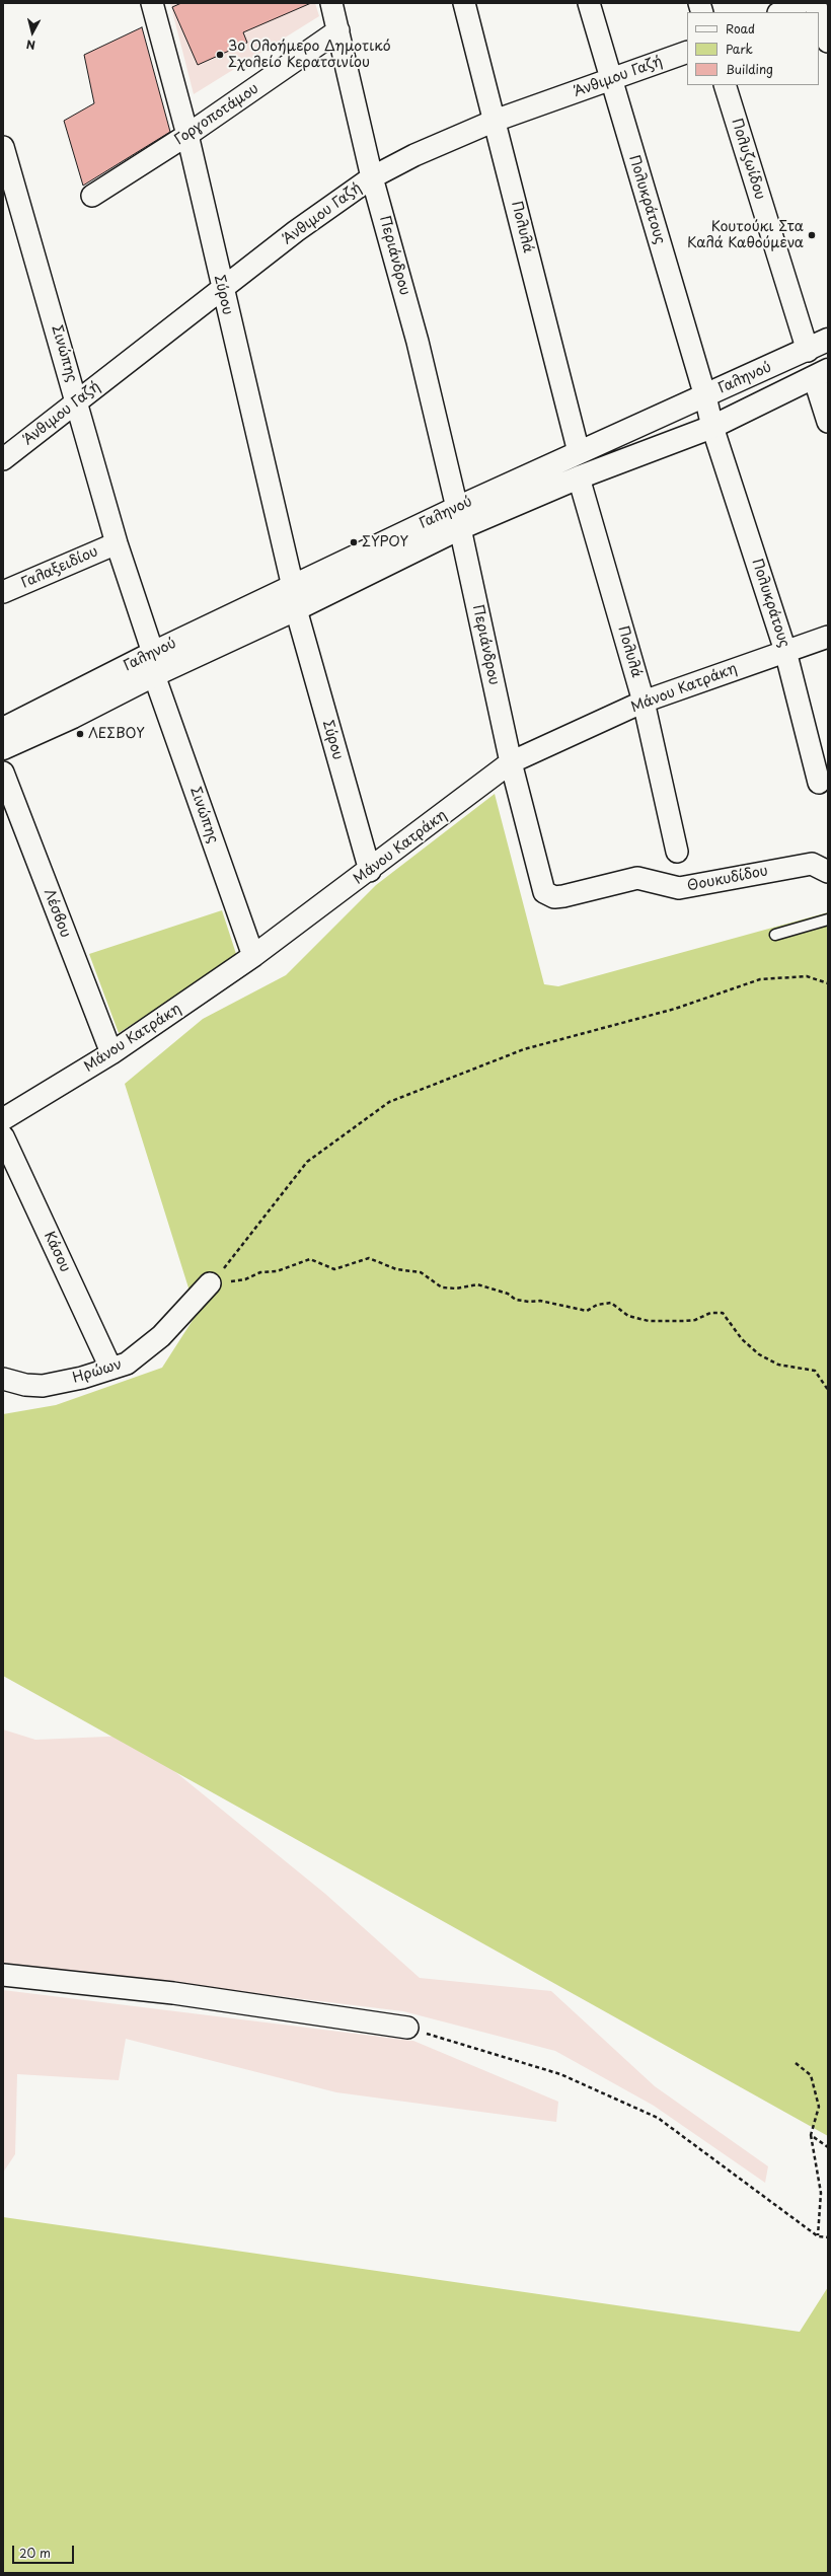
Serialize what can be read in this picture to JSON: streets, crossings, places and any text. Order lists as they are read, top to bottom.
{
  "streets": {
    "street": [
      "Άνθιμου Γαζή",
      "Γοργοποτάμου",
      "Πολυζωίδου",
      "Πολυκράτους",
      "Πολυλά",
      "Περιάνδρου",
      "Σύρου",
      "Σινώπης",
      "Γαληνού",
      "Γαλαξειδίου",
      "Μάνου Κατράκη",
      "Θουκυδίδου",
      "Λέσβου",
      "Κάσου",
      "Ηρώων"
    ]
  },
  "crossings": [
    ["Άνθιμου Γαζή", "Πολυκράτους"],
    ["Άνθιμου Γαζή", "Πολυλά"],
    ["Άνθιμου Γαζή", "Περιάνδρου"],
    ["Άνθιμου Γαζή", "Σύρου"],
    ["Άνθιμου Γαζή", "Σινώπης"],
    ["Γοργοποτάμου", "Περιάνδρου"],
    ["Γοργοποτάμου", "Σύρου"],
    ["Πολυζωίδου", "Γαληνού"],
    ["Πολυκράτους", "Γαληνού"],
    ["Πολυκράτους", "Μάνου Κατράκη"],
    ["Πολυλά", "Γαληνού"],
    ["Πολυλά", "Μάνου Κατράκη"],
    ["Περιάνδρου", "Γαληνού"],
    ["Περιάνδρου", "Μάνου Κατράκη"],
    ["Περιάνδρου", "Θουκυδίδου"],
    ["Σύρου", "Γαληνού"],
    ["Σύρου", "Μάνου Κατράκη"],
    ["Σινώπης", "Γαληνού"],
    ["Σινώπης", "Γαλαξειδίου"],
    ["Σινώπης", "Μάνου Κατράκη"],
    ["Μάνου Κατράκη", "Θουκυδίδου"],
    ["Μάνου Κατράκη", "Λέσβου"],
    ["Κάσου", "Ηρώων"]
  ],
  "places": [
    "3ο Ολοήμερο Δημοτικό Σχολείο Κερατσινίου",
    "Κουτούκι Στα Καλά Καθούμενα",
    "ΣΥΡΟΥ",
    "ΛΕΣΒΟΥ"
  ],
  "legend": ["Road", "Park", "Building"],
  "scale_bar": "20 m",
  "north": "bottom"
}
